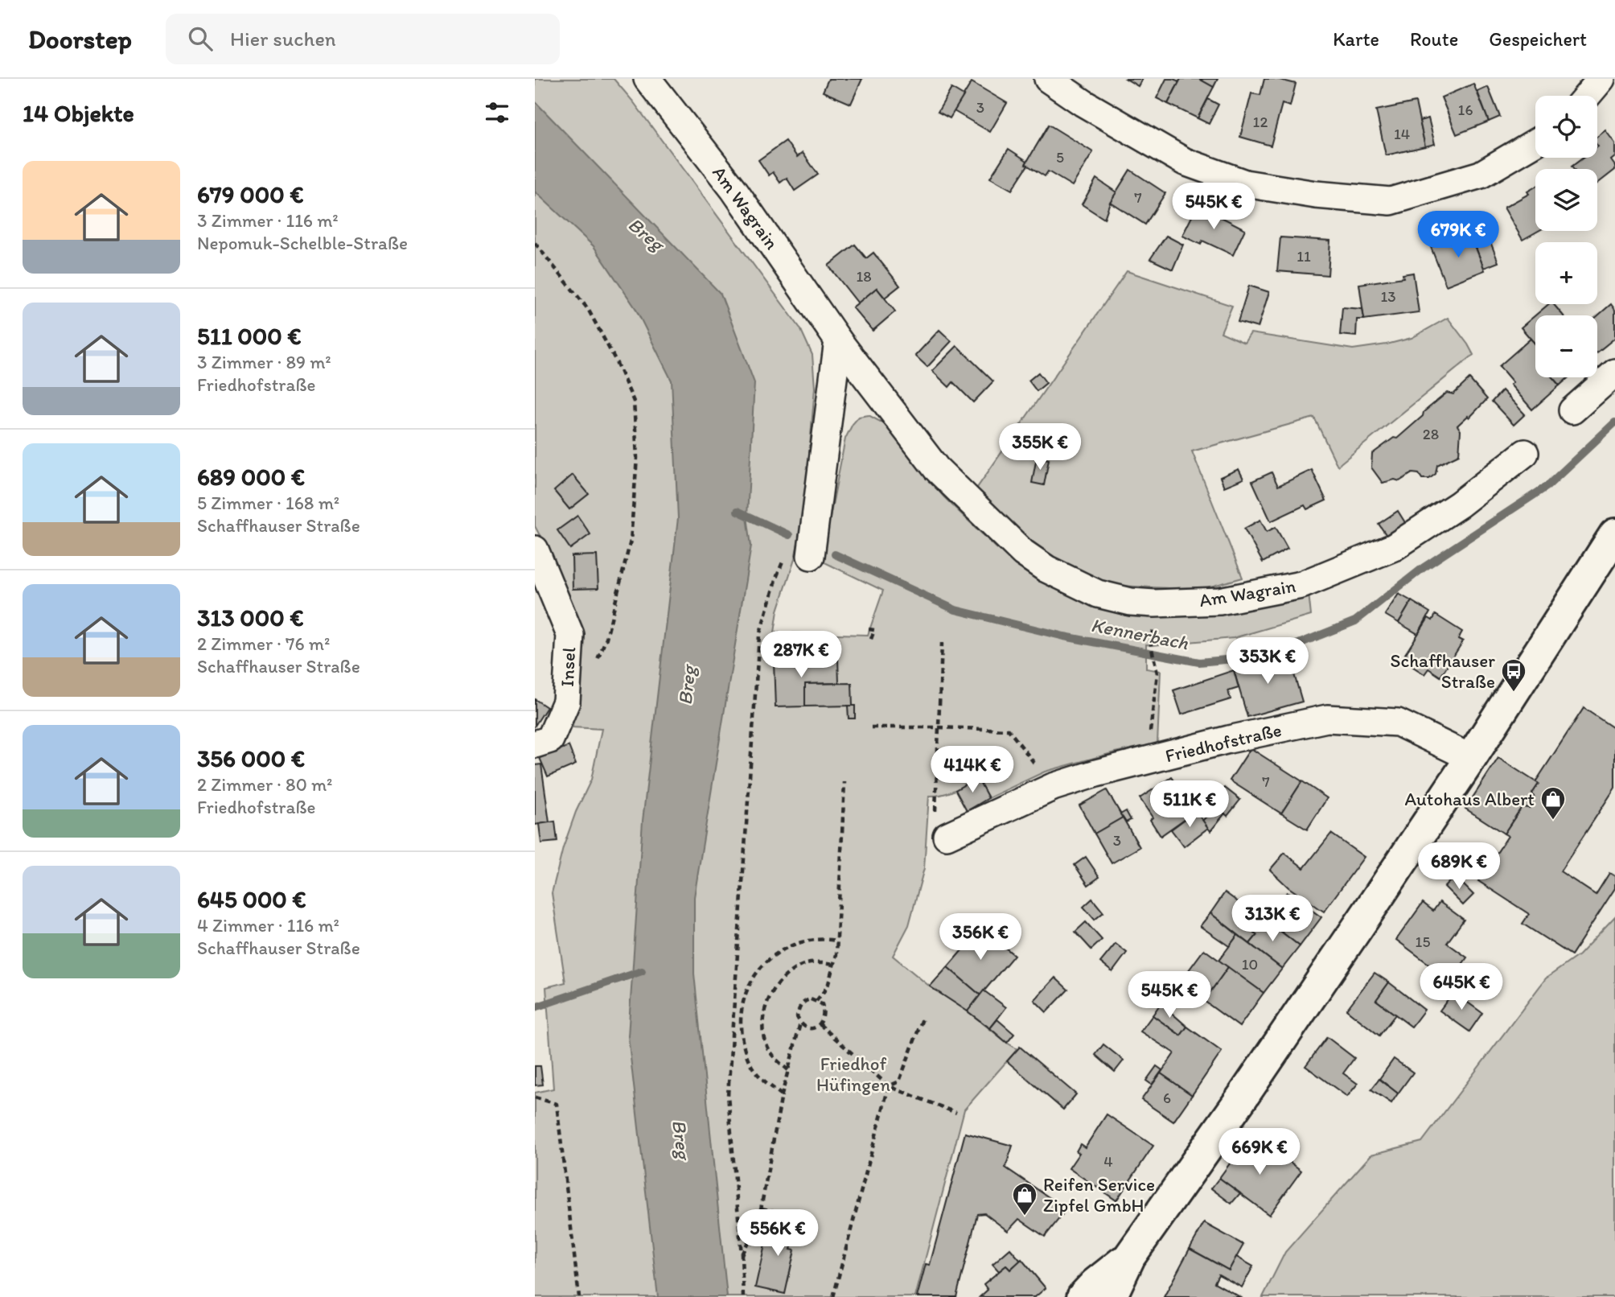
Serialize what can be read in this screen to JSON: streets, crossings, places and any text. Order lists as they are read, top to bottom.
{
  "streets": {
    "street": ["Am Wagrain", "Insel", "Friedhofstraße"]
  },
  "water": ["Breg", "Kennerbach"],
  "parks": ["Friedhof Hüfingen"],
  "places": {
    "bus stop": ["Schaffhauser Straße"],
    "shop": ["Autohaus Albert", "Reifen Service Zipfel GmbH"]
  },
  "house_numbers": [
    "3",
    "16",
    "12",
    "14",
    "5",
    "7",
    "11",
    "18",
    "13",
    "28",
    "7",
    "3",
    "15",
    "10",
    "6",
    "4"
  ],
  "page": {
    "header": "Doorstep",
    "search": "Hier suchen",
    "nav": ["Karte", "Route", "Gespeichert"],
    "heading": "14 Objekte",
    "map_buttons": ["+", "−"],
    "list": [
      {
        "name": "679 000 €",
        "note": "3 Zimmer · 116 m² · Nepomuk-Schelble-Straße"
      },
      {
        "name": "511 000 €",
        "note": "3 Zimmer · 89 m² · Friedhofstraße"
      },
      {
        "name": "689 000 €",
        "note": "5 Zimmer · 168 m² · Schaffhauser Straße"
      },
      {
        "name": "313 000 €",
        "note": "2 Zimmer · 76 m² · Schaffhauser Straße"
      },
      {
        "name": "356 000 €",
        "note": "2 Zimmer · 80 m² · Friedhofstraße"
      },
      {
        "name": "645 000 €",
        "note": "4 Zimmer · 116 m² · Schaffhauser Straße"
      }
    ],
    "price": [
      "545K €",
      "679K €",
      "355K €",
      "287K €",
      "353K €",
      "414K €",
      "511K €",
      "689K €",
      "313K €",
      "356K €",
      "645K €",
      "545K €",
      "669K €",
      "556K €"
    ]
  }
}
